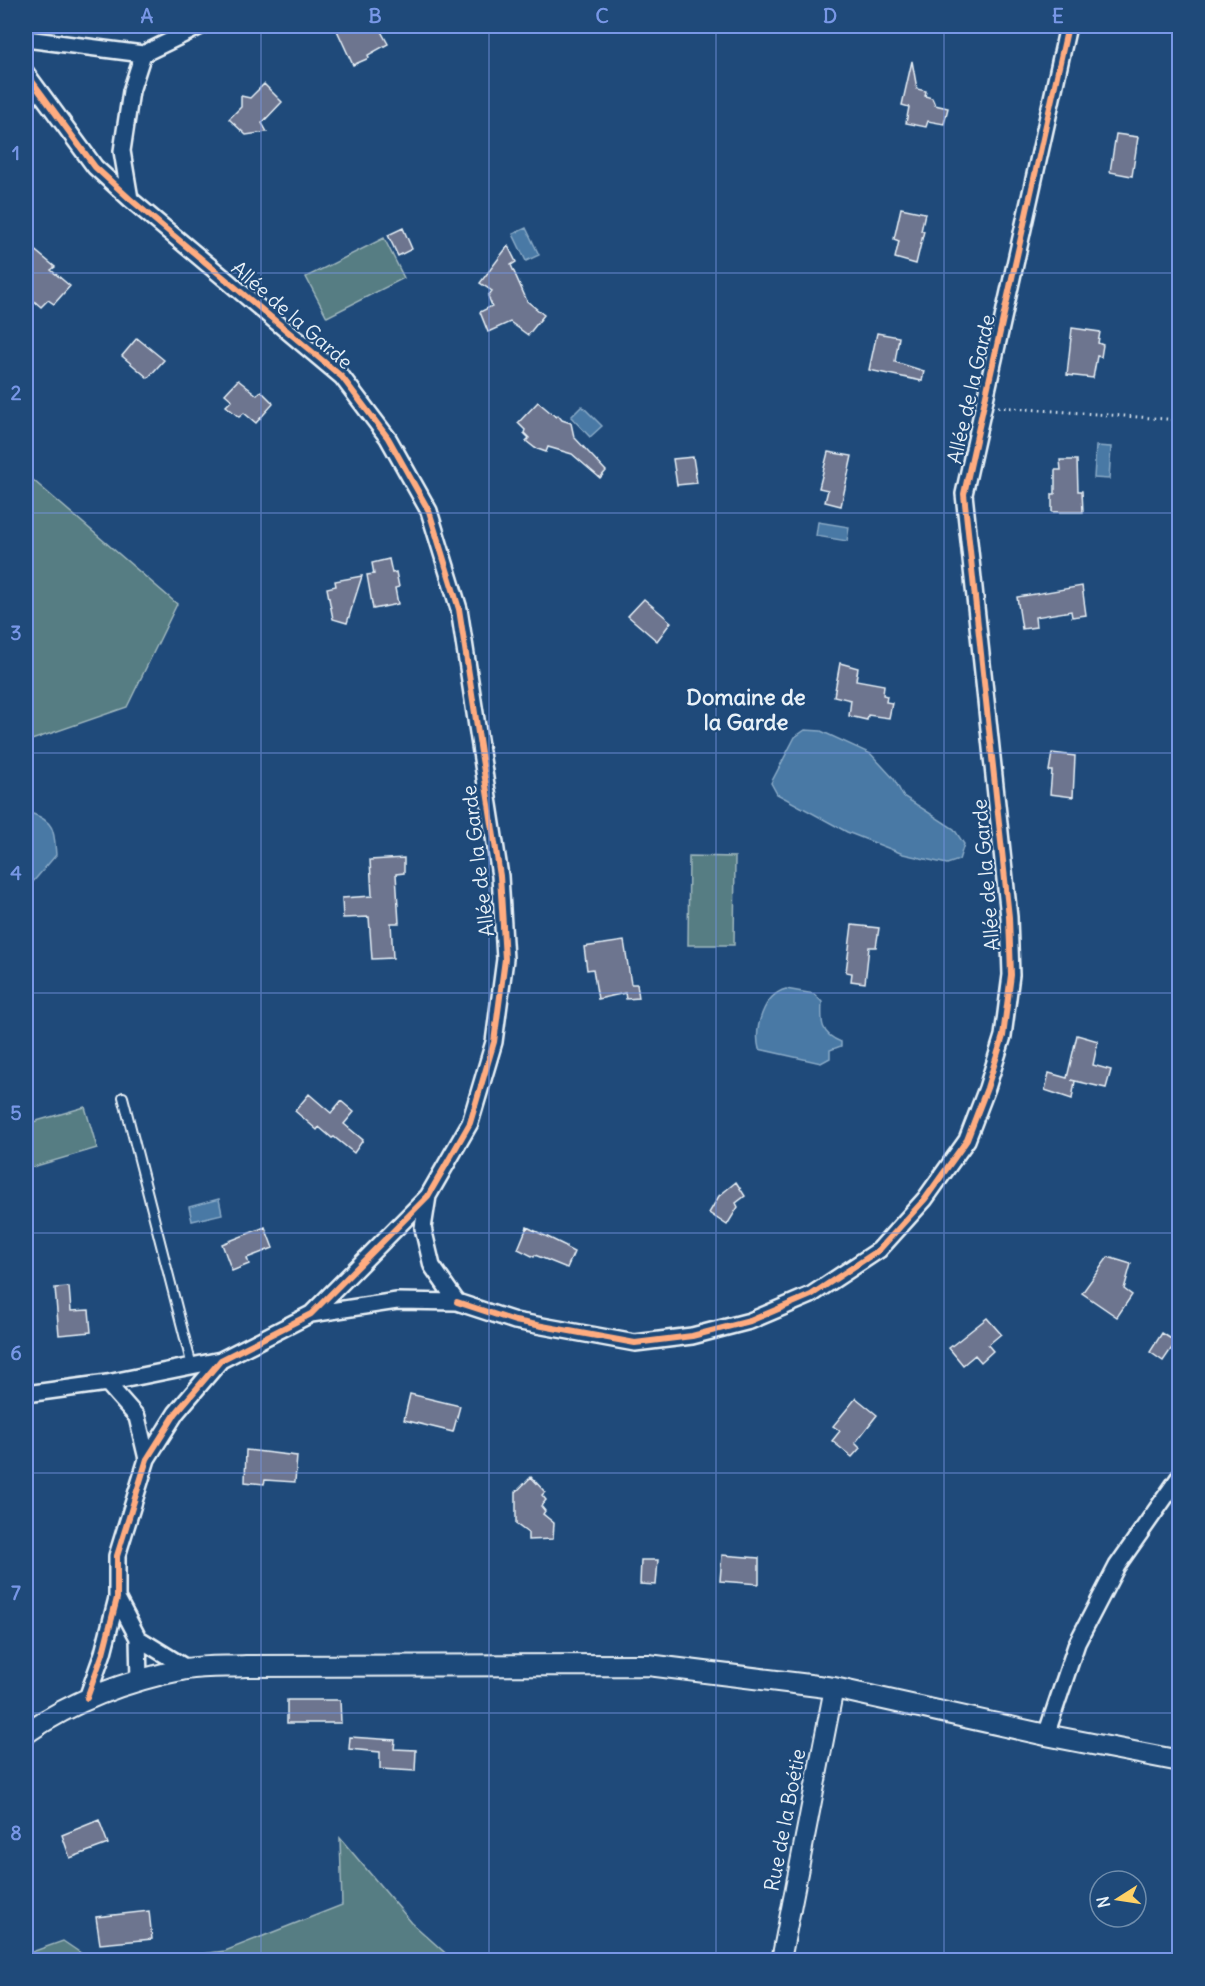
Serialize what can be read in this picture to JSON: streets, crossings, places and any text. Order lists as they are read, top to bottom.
{
  "streets": {
    "street": ["Allée de la Garde", "Rue de la Boétie"]
  },
  "districts": ["Domaine de la Garde"],
  "north": "left",
  "grid": {
    "columns": [
      "A",
      "B",
      "C",
      "D",
      "E"
    ],
    "rows": [
      "1",
      "2",
      "3",
      "4",
      "5",
      "6",
      "7",
      "8"
    ]
  }
}
